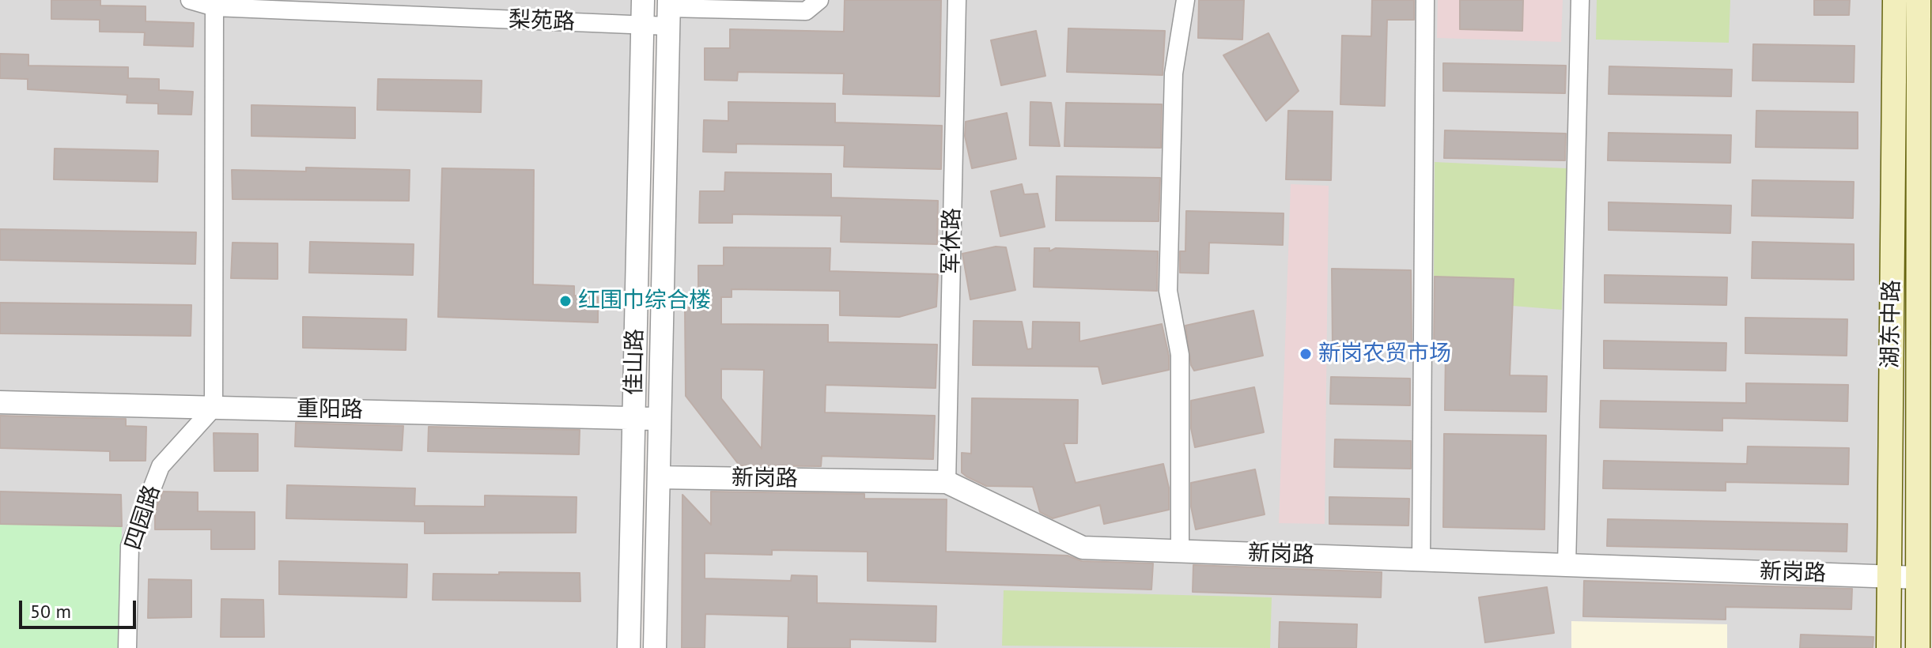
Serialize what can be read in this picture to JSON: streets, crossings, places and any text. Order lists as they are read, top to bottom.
{
  "streets": {
    "main road": ["湖东中路"],
    "street": [
      "梨苑路",
      "军休路",
      "佳山路",
      "重阳路",
      "新岗路",
      "四园路"
    ]
  },
  "crossings": [
    ["梨苑路", "佳山路"],
    ["军休路", "新岗路"],
    ["湖东中路", "新岗路"],
    ["佳山路", "重阳路"],
    ["佳山路", "新岗路"],
    ["重阳路", "四园路"]
  ],
  "places": ["红围巾综合楼", "新岗农贸市场"],
  "scale_bar": "50 m"
}
